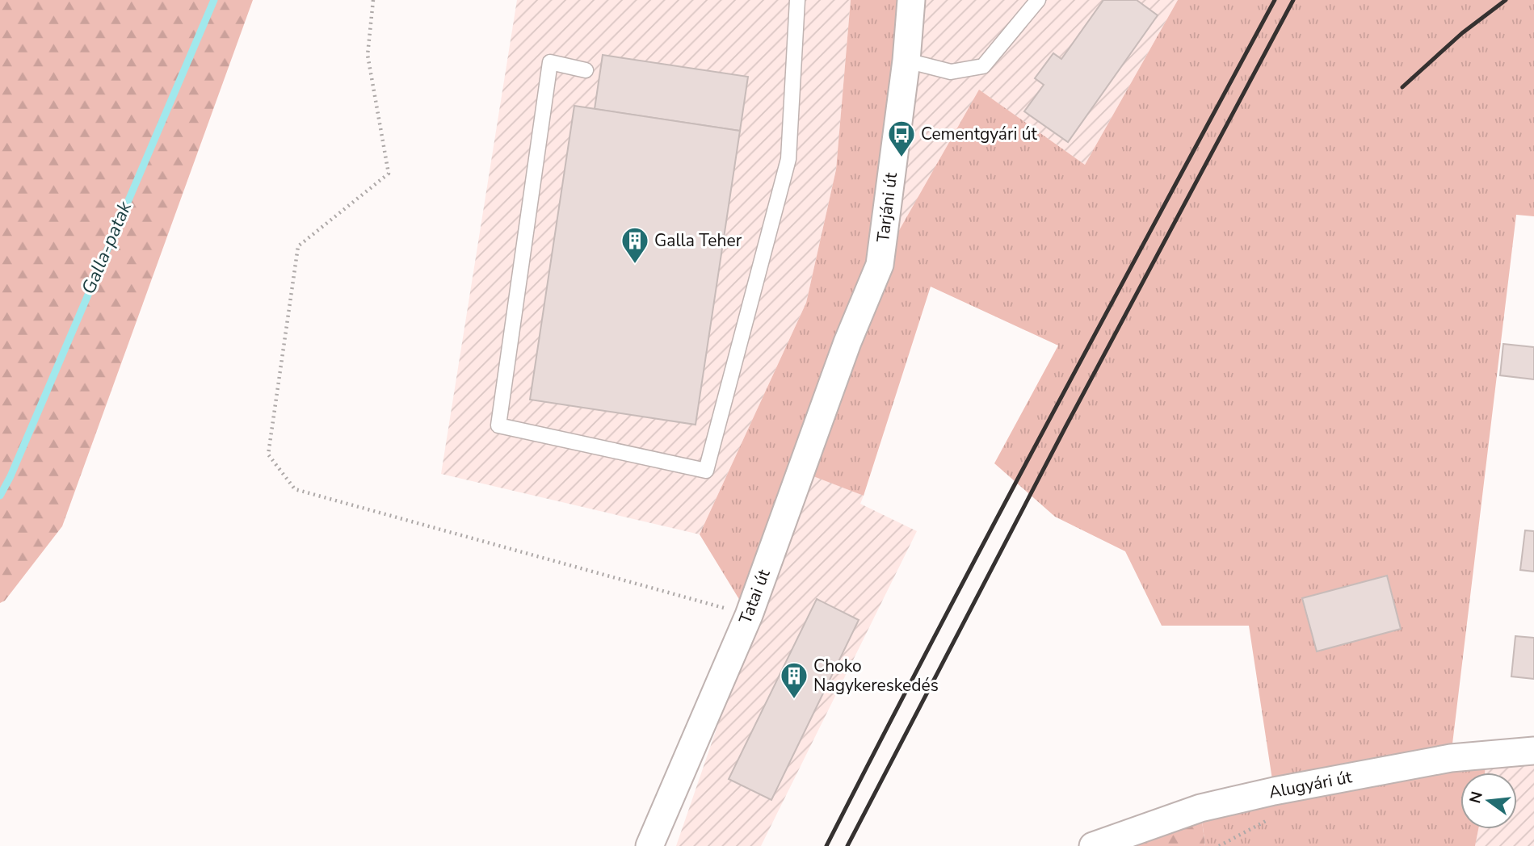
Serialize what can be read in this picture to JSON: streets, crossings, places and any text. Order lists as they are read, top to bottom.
{
  "streets": {
    "street": ["Tarjáni út", "Tatai út", "Alugyári út"]
  },
  "crossings": [
    ["Tarjáni út", "Tatai út"]
  ],
  "water": ["Galla-patak"],
  "places": {
    "bus stop": ["Cementgyári út"],
    "building": ["Galla Teher", "Choko Nagykereskedés"]
  },
  "north": "left"
}
